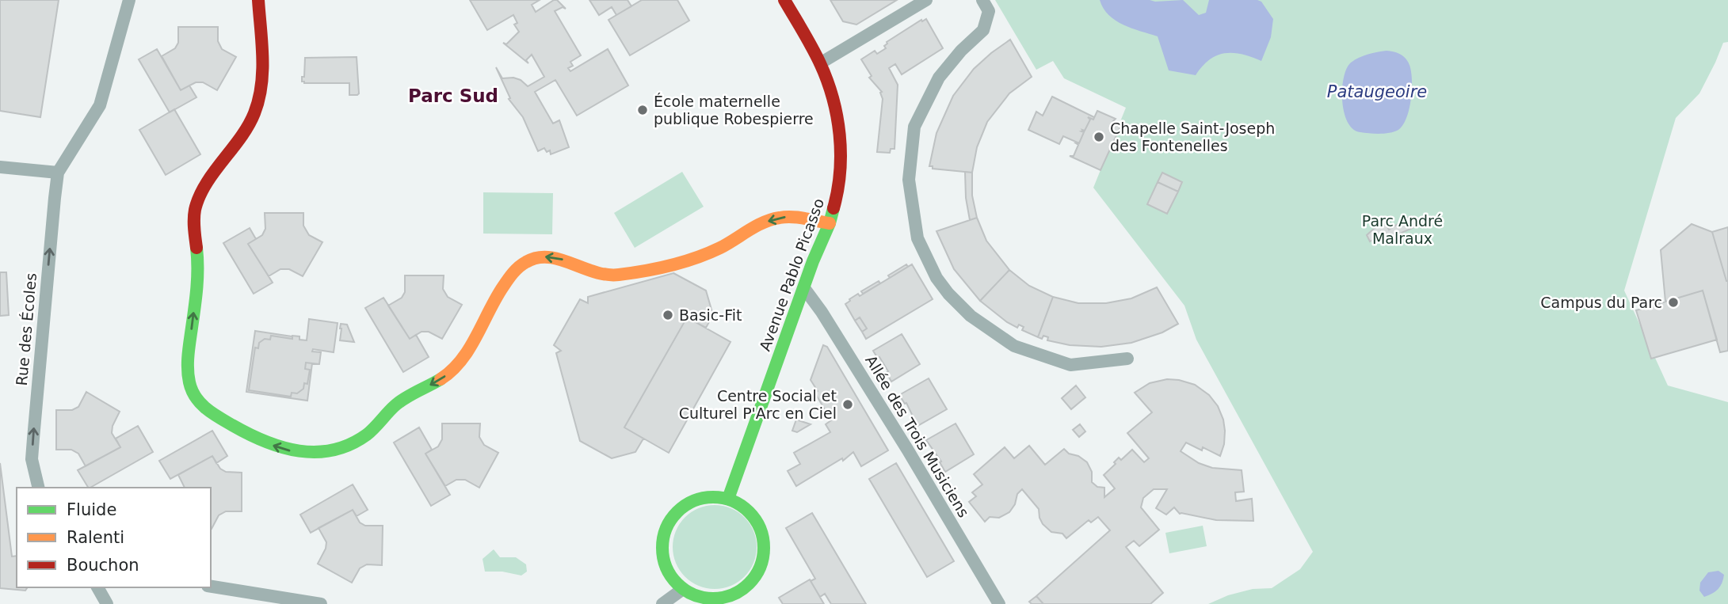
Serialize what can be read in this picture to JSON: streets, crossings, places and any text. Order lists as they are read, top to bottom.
{
  "streets": {
    "street": ["Avenue Pablo Picasso", "Rue des Écoles", "Allée des Trois Musiciens"]
  },
  "crossings": [
    ["Avenue Pablo Picasso", "Allée des Trois Musiciens"]
  ],
  "one_way": ["Rue des Écoles"],
  "districts": ["Parc Sud"],
  "water": ["Pataugeoire"],
  "parks": ["Parc André Malraux"],
  "places": [
    "École maternelle publique Robespierre",
    "Chapelle Saint-Joseph des Fontenelles",
    "Campus du Parc",
    "Basic-Fit",
    "Centre Social et Culturel P'Arc en Ciel"
  ],
  "legend": ["Fluide", "Ralenti", "Bouchon"]
}
